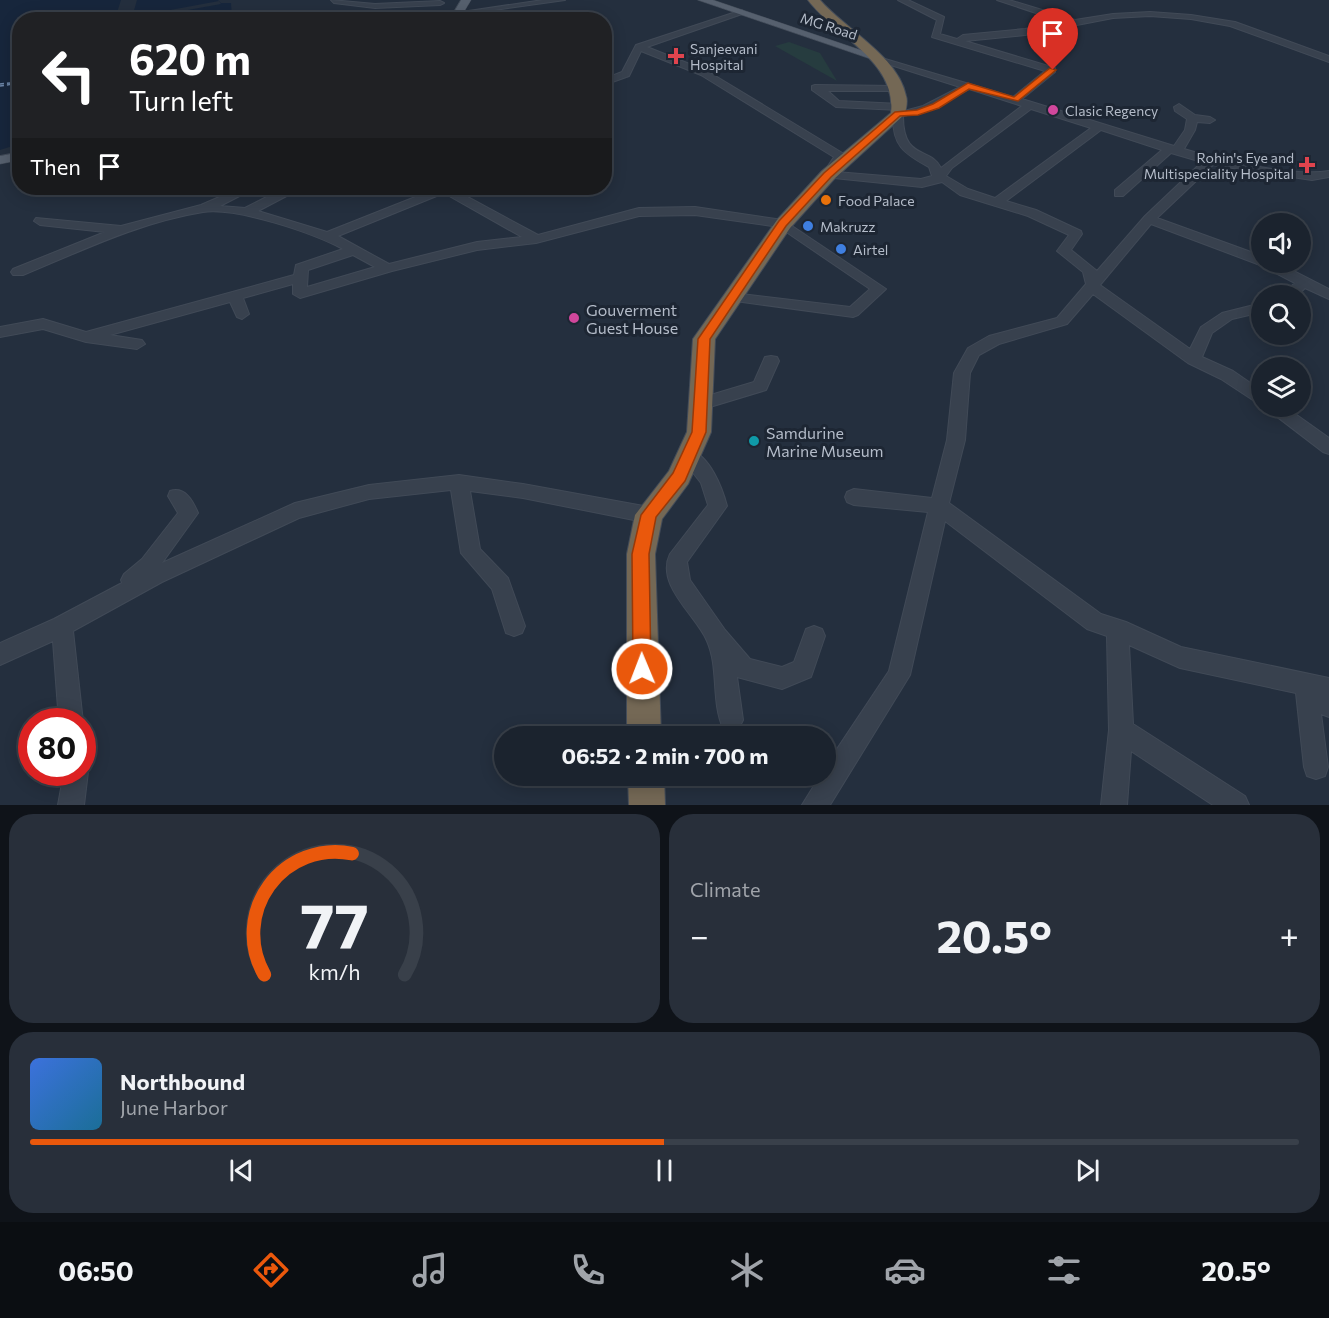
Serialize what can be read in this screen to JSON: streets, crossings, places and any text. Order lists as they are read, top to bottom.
{
  "streets": {
    "main road": ["MG Road"]
  },
  "places": {
    "health": ["Sanjeevani Hospital", "Rohin's Eye and Multispeciality Hospital"],
    "other": [
      "Clasic Regency",
      "Food Palace",
      "Makruzz",
      "Airtel",
      "Gouverment Guest House",
      "Samdurine Marine Museum"
    ]
  },
  "page": {
    "turn": ["620 m", "Turn left"],
    "then": "Then",
    "limit": "80",
    "trip": "06:52 · 2 min · 700 m",
    "tile": "Climate",
    "heat": ["−", "20.5°", "+"],
    "song": ["Northbound", "June Harbor"],
    "tabs": ["06:50", "20.5°"],
    "gauge": ["77", "km/h"]
  }
}
